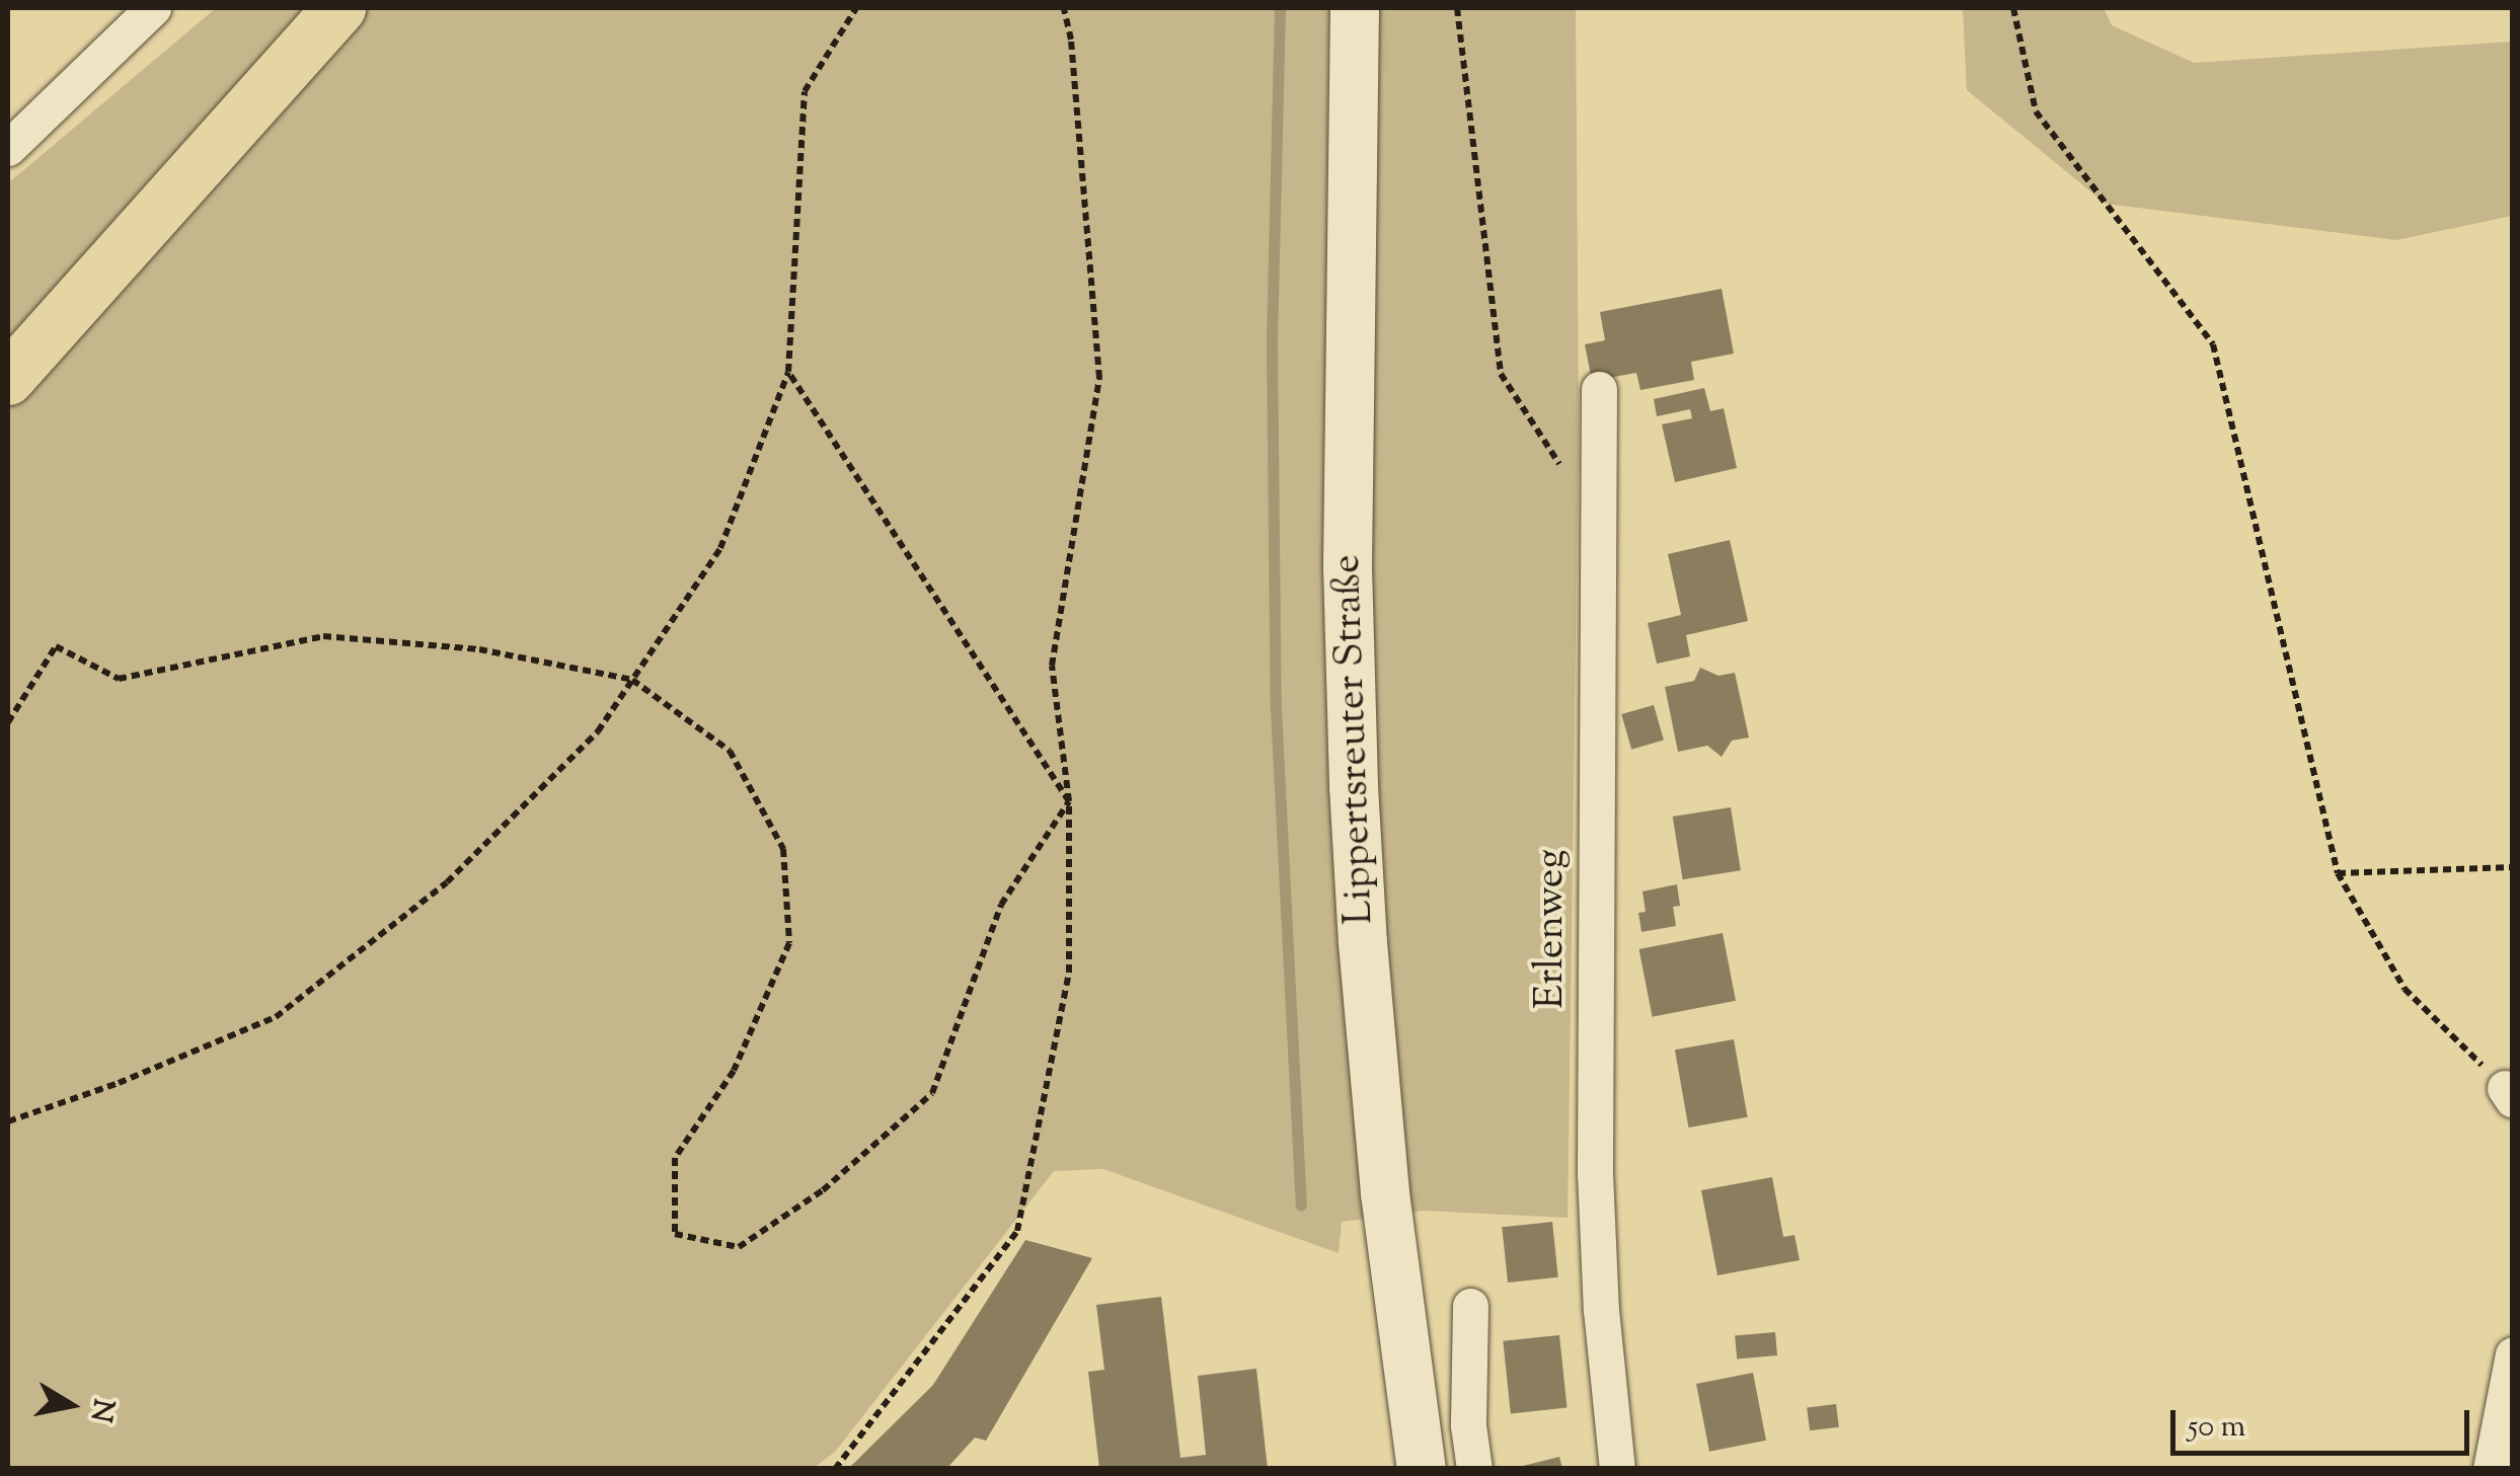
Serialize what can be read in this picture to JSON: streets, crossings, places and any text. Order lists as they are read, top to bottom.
{
  "streets": {
    "street": ["Lippertsreuter Straße", "Erlenweg"]
  },
  "scale_bar": "50 m",
  "north": "right"
}
